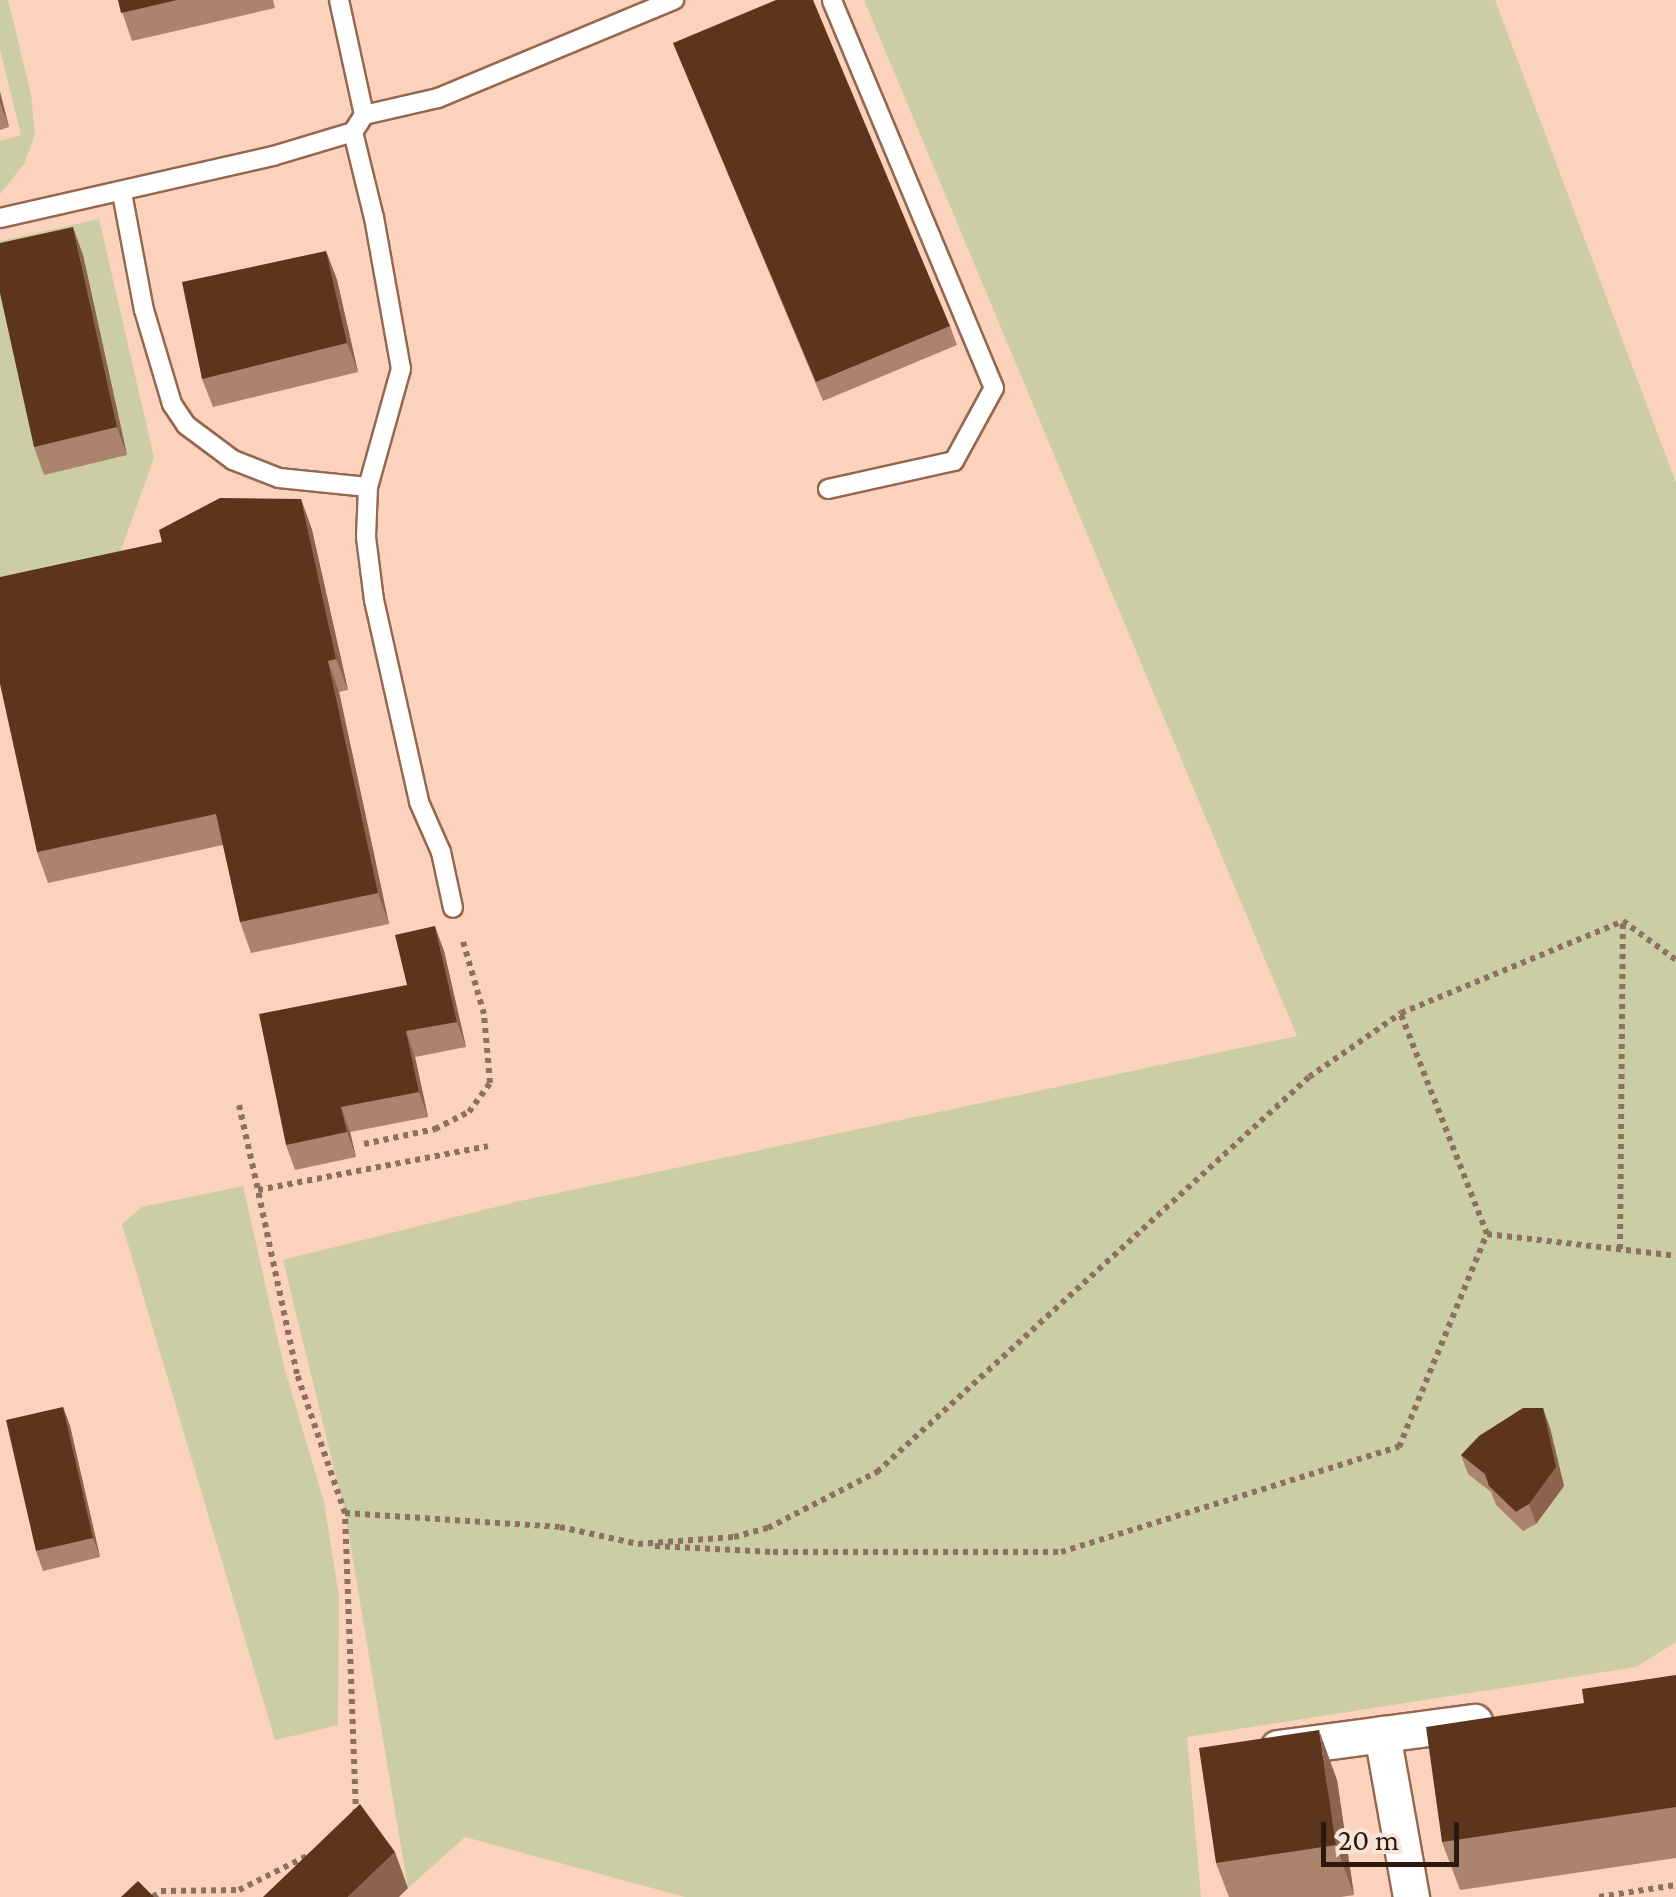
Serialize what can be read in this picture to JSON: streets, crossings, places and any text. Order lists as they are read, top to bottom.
{
  "scale_bar": "20 m"
}
